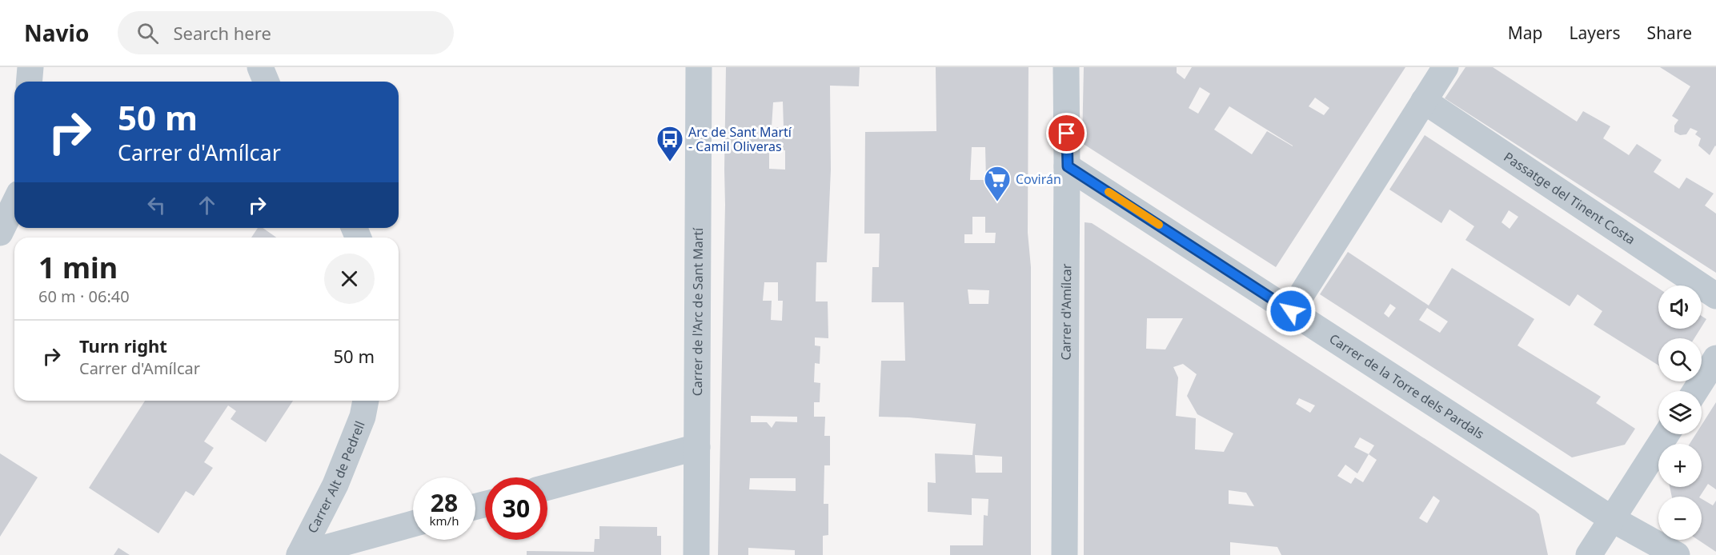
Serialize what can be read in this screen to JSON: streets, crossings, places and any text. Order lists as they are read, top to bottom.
{
  "streets": {
    "street": [
      "Passatge del Tinent Costa",
      "Carrer de l'Arc de Sant Martí",
      "Carrer d'Amílcar",
      "Carrer de la Torre dels Pardals",
      "Carrer Alt de Pedrell"
    ]
  },
  "crossings": [
    ["Carrer d'Amílcar", "Carrer de la Torre dels Pardals"]
  ],
  "places": {
    "bus stop": ["Arc de Sant Martí - Camil Oliveras"],
    "supermarket": ["Covirán"]
  },
  "page": {
    "header": "Navio",
    "search": "Search here",
    "nav": ["Map", "Layers", "Share"],
    "turn": ["50 m", "Carrer d'Amílcar"],
    "heading": ["1 min", "60 m · 06:40"],
    "map_buttons": ["+", "−"],
    "list": [
      {
        "name": "Turn right",
        "note": "Carrer d'Amílcar",
        "value": "50 m"
      }
    ],
    "speed": "28 km/h",
    "limit": "30"
  }
}
